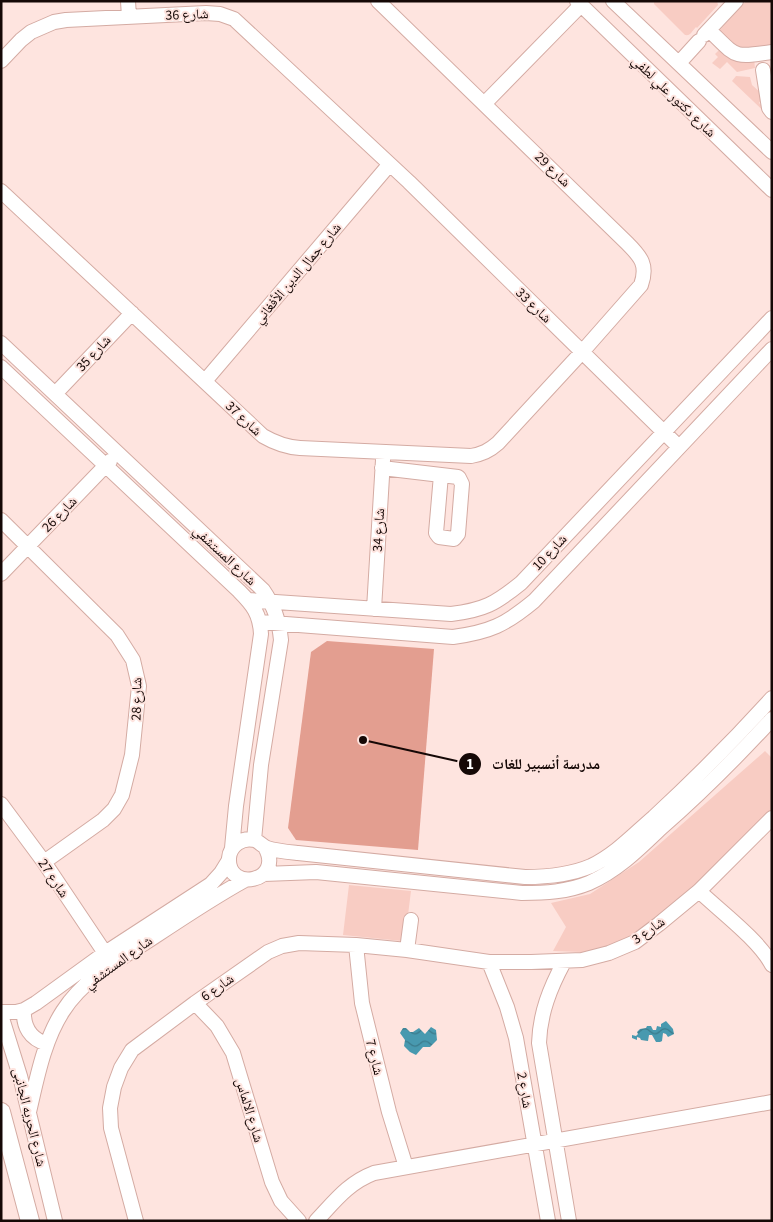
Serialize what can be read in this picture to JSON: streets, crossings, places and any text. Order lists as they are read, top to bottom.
{
  "streets": {
    "street": [
      "شارع 36",
      "شارع دكتور علي لطفي",
      "شارع 29",
      "شارع جمال الدين الأفغاني",
      "شارع 33",
      "شارع 35",
      "شارع 37",
      "شارع 26",
      "شارع 34",
      "شارع 10",
      "شارع المستشفي",
      "شارع 28",
      "شارع 27",
      "شارع 3",
      "شارع 6",
      "شارع 7",
      "شارع 2",
      "شارع الالماس",
      "شارع الحريه الجانبى"
    ]
  },
  "crossings": [
    ["شارع 36", "شارع جمال الدين الأفغاني"],
    ["شارع 36", "شارع 33"],
    ["شارع 29", "شارع 33"],
    ["شارع 29", "شارع 37"],
    ["شارع جمال الدين الأفغاني", "شارع 33"],
    ["شارع جمال الدين الأفغاني", "شارع 37"],
    ["شارع 33", "شارع 37"],
    ["شارع 33", "شارع 10"],
    ["شارع 35", "شارع 37"],
    ["شارع 35", "شارع المستشفي"],
    ["شارع 37", "شارع 34"],
    ["شارع 26", "شارع المستشفي"],
    ["شارع 26", "شارع 28"],
    ["شارع 34", "شارع 10"],
    ["شارع 10", "شارع المستشفي"],
    ["شارع المستشفي", "شارع 27"],
    ["شارع المستشفي", "شارع الحريه الجانبى"],
    ["شارع 28", "شارع 27"],
    ["شارع 3", "شارع 6"],
    ["شارع 3", "شارع 2"],
    ["شارع 6", "شارع 7"],
    ["شارع 6", "شارع 2"],
    ["شارع 6", "شارع الالماس"]
  ],
  "places": ["مدرسة أنسبير للغات"]
}
